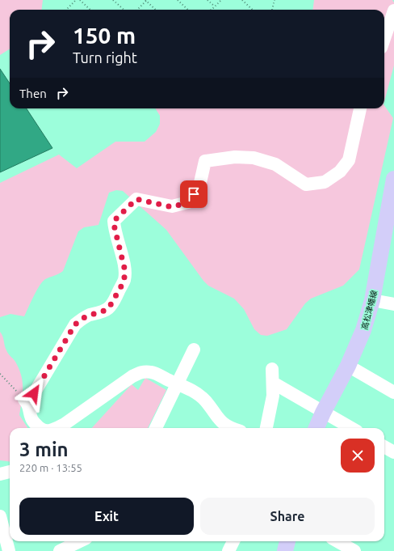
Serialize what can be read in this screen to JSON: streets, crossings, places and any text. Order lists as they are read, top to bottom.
{
  "streets": {
    "main road": ["高松津幡線"]
  },
  "page": {
    "turn": ["150 m", "Turn right"],
    "then": "Then",
    "heading": ["3 min", "220 m · 13:55"],
    "buttons": ["Exit", "Share"]
  }
}
